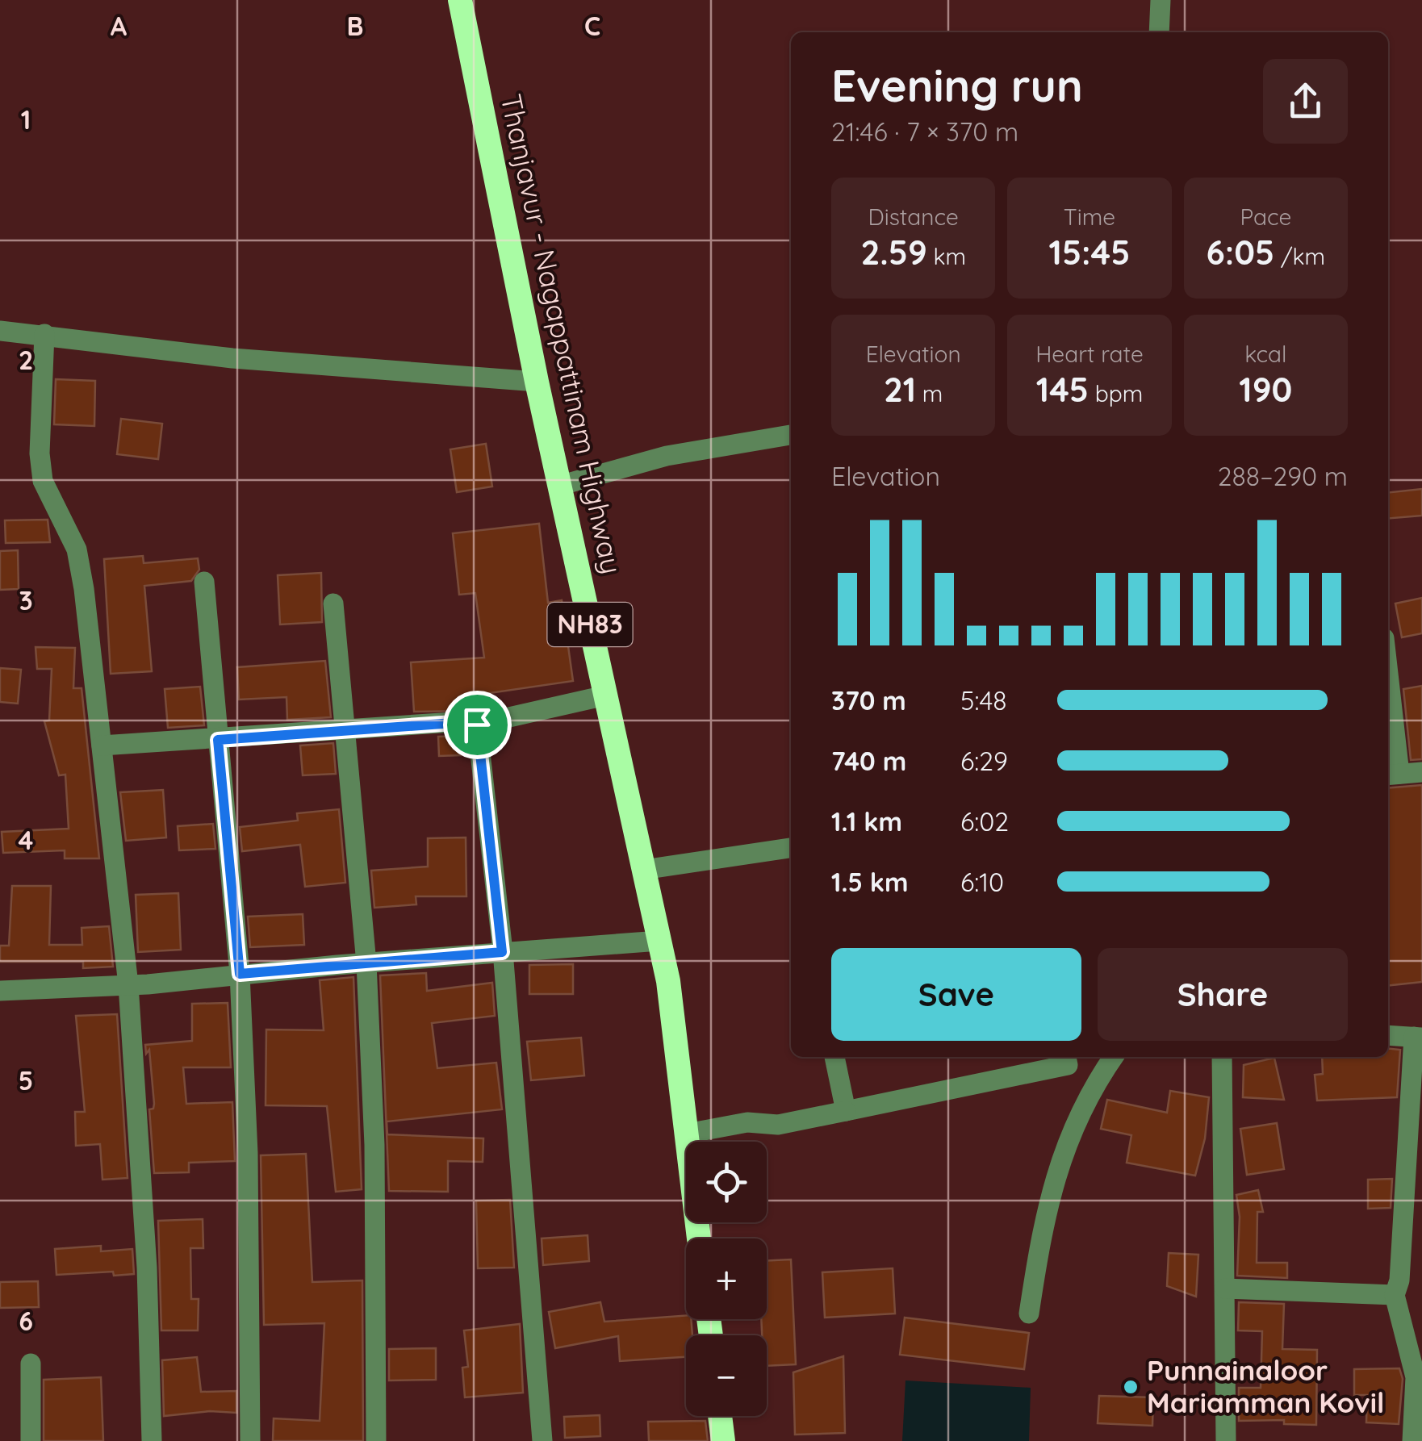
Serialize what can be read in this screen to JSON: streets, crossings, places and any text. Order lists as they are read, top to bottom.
{
  "streets": {
    "highway": ["Thanjavur - Nagappattinam Highway", "NH83"]
  },
  "places": ["Punnainaloor Mariamman Kovil"],
  "page": {
    "heading": ["Evening run", "21:46 · 7 × 370 m"],
    "stats": [
      ["Distance", "2.59 km"],
      ["Time", "15:45"],
      ["Pace", "6:05 /km"],
      ["Elevation", "21 m"],
      ["Heart rate", "145 bpm"],
      ["kcal", "190"]
    ],
    "chart": ["Elevation", "288–290 m"],
    "list": [
      {
        "name": "370 m",
        "note": "5:48"
      },
      {
        "name": "740 m",
        "note": "6:29"
      },
      {
        "name": "1.1 km",
        "note": "6:02"
      },
      {
        "name": "1.5 km",
        "note": "6:10"
      }
    ],
    "buttons": ["Save", "Share"],
    "map_buttons": ["+", "−"]
  },
  "grid": {
    "columns": ["A", "B", "C"],
    "rows": [
      "1",
      "2",
      "3",
      "4",
      "5",
      "6"
    ]
  }
}
